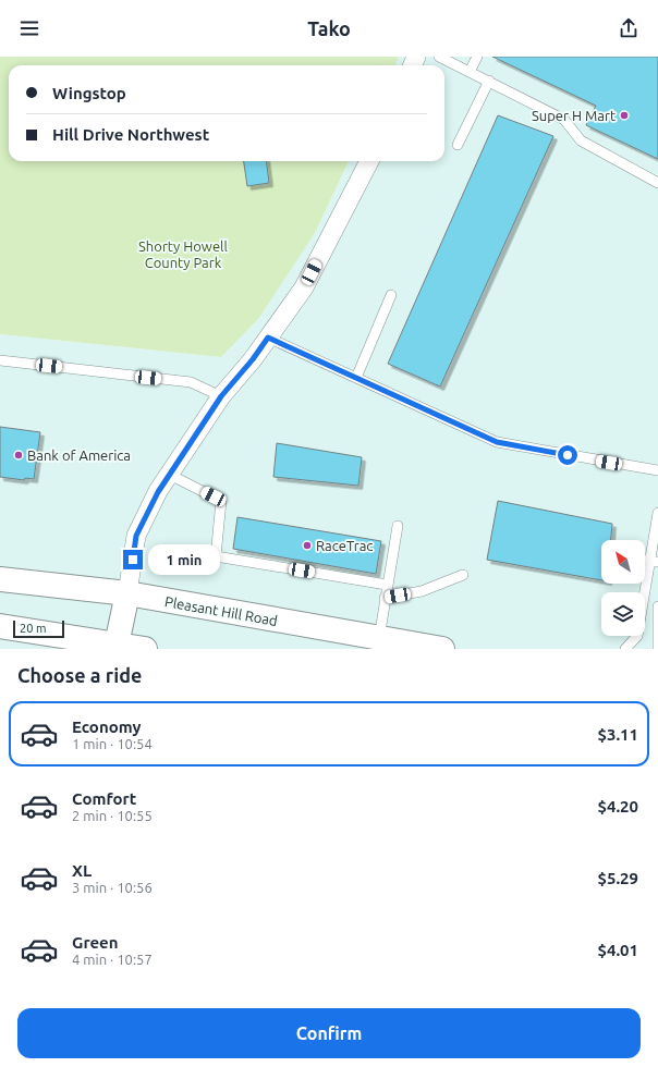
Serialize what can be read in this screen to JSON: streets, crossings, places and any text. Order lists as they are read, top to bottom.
{
  "streets": {
    "main road": ["Pleasant Hill Road"]
  },
  "parks": ["Shorty Howell County Park"],
  "places": ["Super H Mart", "Bank of America", "RaceTrac"],
  "scale_bar": "20 m",
  "north": "top left",
  "page": {
    "header": "Tako",
    "banner": ["Wingstop", "Hill Drive Northwest"],
    "bubble": "1 min",
    "scale": "20 m",
    "heading": "Choose a ride",
    "list": [
      {
        "name": "Economy",
        "note": "1 min · 10:54",
        "value": "$3.11"
      },
      {
        "name": "Comfort",
        "note": "2 min · 10:55",
        "value": "$4.20"
      },
      {
        "name": "XL",
        "note": "3 min · 10:56",
        "value": "$5.29"
      },
      {
        "name": "Green",
        "note": "4 min · 10:57",
        "value": "$4.01"
      }
    ],
    "buttons": "Confirm"
  }
}
